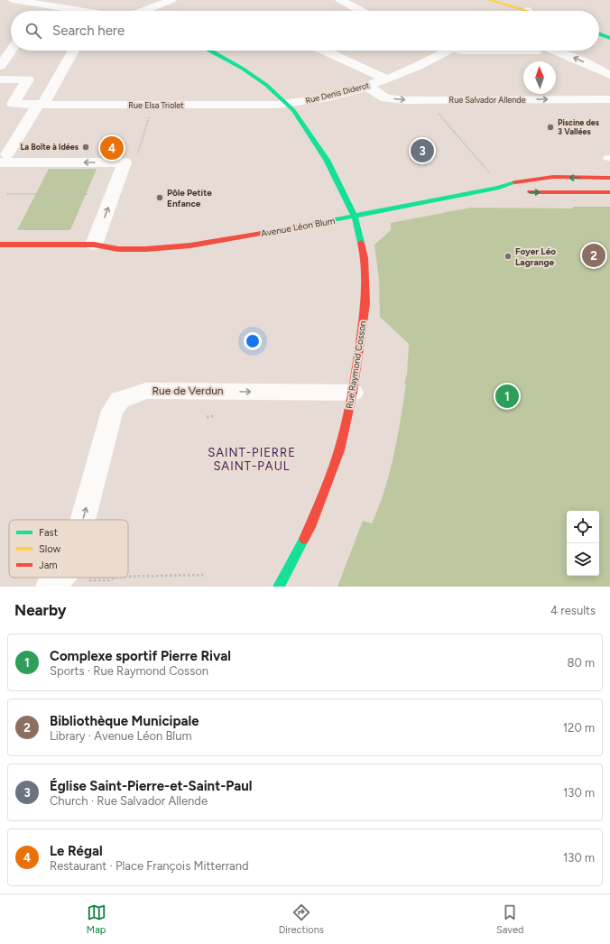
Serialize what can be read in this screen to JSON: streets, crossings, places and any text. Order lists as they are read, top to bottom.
{
  "streets": {
    "street": [
      "Rue Denis Diderot",
      "Rue Salvador Allende",
      "Rue Elsa Triolet",
      "Avenue Léon Blum",
      "Rue Raymond Cosson",
      "Rue de Verdun"
    ]
  },
  "crossings": [
    ["Rue Denis Diderot", "Rue Salvador Allende"],
    ["Rue Denis Diderot", "Rue Elsa Triolet"],
    ["Rue Denis Diderot", "Rue Raymond Cosson"],
    ["Rue Elsa Triolet", "Rue Raymond Cosson"],
    ["Avenue Léon Blum", "Rue Raymond Cosson"],
    ["Rue Raymond Cosson", "Rue de Verdun"]
  ],
  "one_way": ["Rue de Verdun"],
  "districts": ["SAINT-PIERRE SAINT-PAUL"],
  "places": [
    "Piscine des 3 Vallées",
    "La Boîte à Idées",
    "Pôle Petite Enfance",
    "Foyer Léo Lagrange"
  ],
  "legend": ["Fast", "Slow", "Jam"],
  "north": "top",
  "page": {
    "search": "Search here",
    "pins": [
      "4",
      "3",
      "2",
      "1"
    ],
    "heading": ["Nearby", "4 results"],
    "list": [
      {
        "mark": "1",
        "name": "Complexe sportif Pierre Rival",
        "note": "Sports · Rue Raymond Cosson",
        "value": "80 m"
      },
      {
        "mark": "2",
        "name": "Bibliothèque Municipale",
        "note": "Library · Avenue Léon Blum",
        "value": "120 m"
      },
      {
        "mark": "3",
        "name": "Église Saint-Pierre-et-Saint-Paul",
        "note": "Church · Rue Salvador Allende",
        "value": "130 m"
      },
      {
        "mark": "4",
        "name": "Le Régal",
        "note": "Restaurant · Place François Mitterrand",
        "value": "130 m"
      }
    ],
    "nav": ["Map", "Directions", "Saved"]
  }
}
